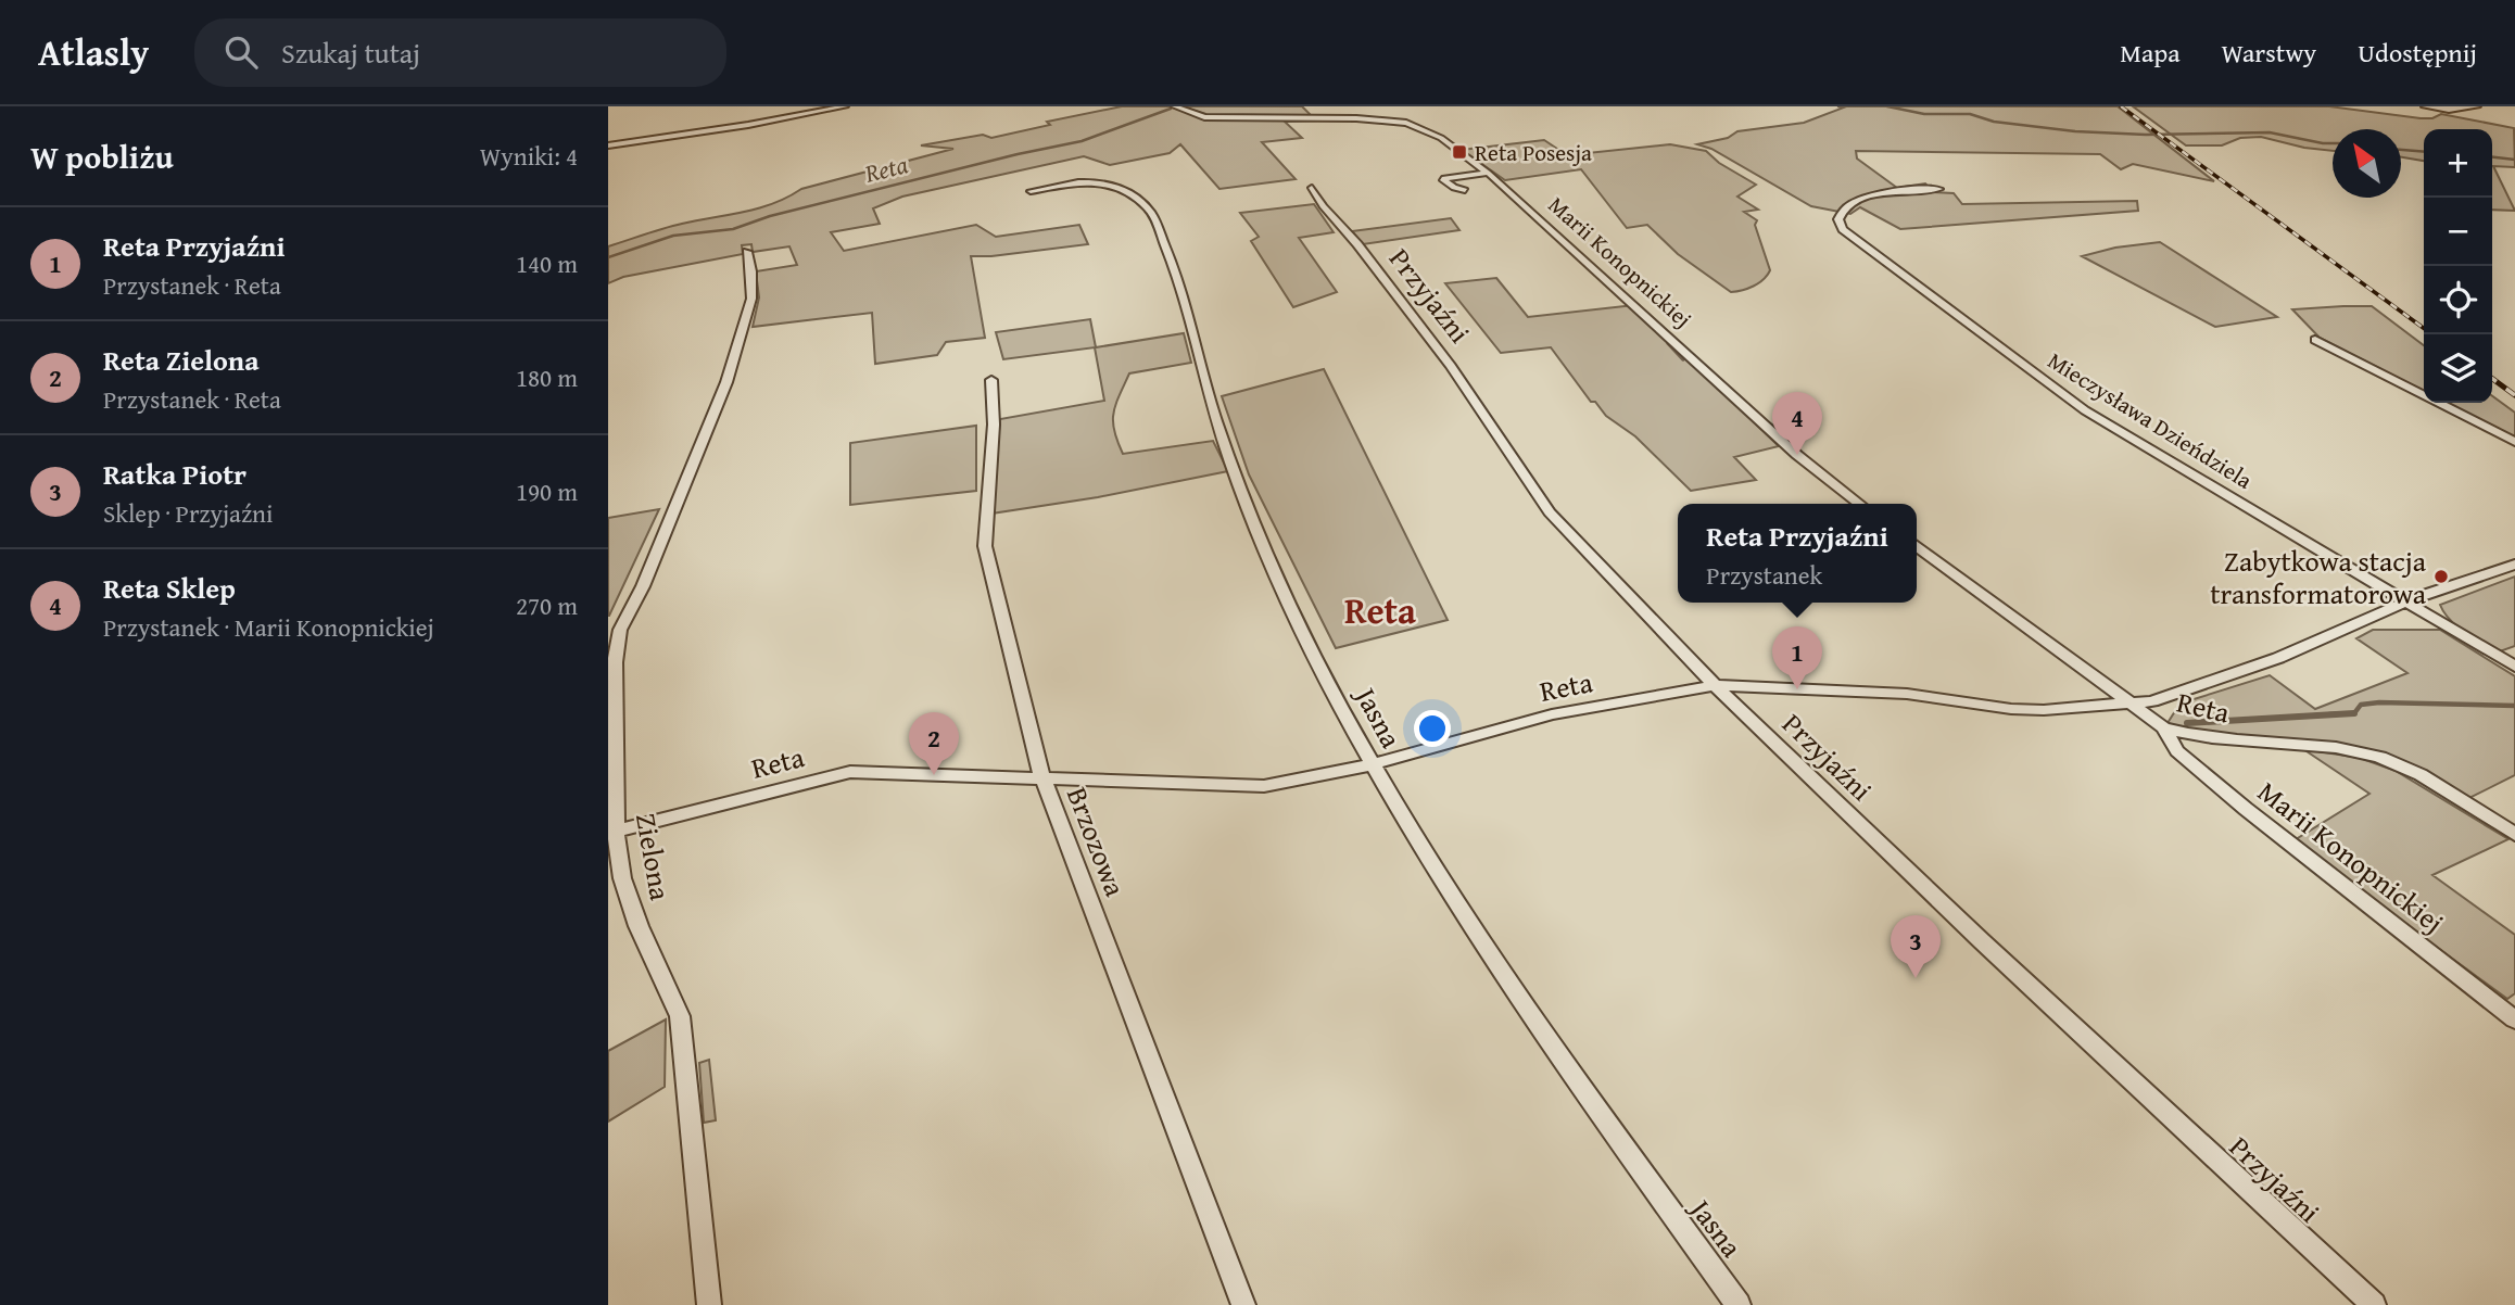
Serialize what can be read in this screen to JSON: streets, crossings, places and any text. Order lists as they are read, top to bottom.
{
  "streets": {
    "street": [
      "Marii Konopnickiej",
      "Przyjaźni",
      "Mieczysława Dzieńdziela",
      "Reta",
      "Jasna",
      "Brzozowa",
      "Zielona"
    ]
  },
  "crossings": [
    ["Marii Konopnickiej", "Reta"],
    ["Przyjaźni", "Reta"],
    ["Reta", "Jasna"],
    ["Reta", "Brzozowa"],
    ["Reta", "Zielona"]
  ],
  "districts": ["Reta"],
  "water": ["Reta"],
  "places": {
    "transit": ["Reta Posesja"],
    "other": ["Zabytkowa stacja transformatorowa"]
  },
  "north": "top left",
  "page": {
    "header": "Atlasly",
    "search": "Szukaj tutaj",
    "nav": ["Mapa", "Warstwy", "Udostępnij"],
    "heading": ["W pobliżu", "Wyniki: 4"],
    "map_buttons": ["+", "−"],
    "list": [
      {
        "mark": "1",
        "name": "Reta Przyjaźni",
        "note": "Przystanek · Reta",
        "value": "140 m"
      },
      {
        "mark": "2",
        "name": "Reta Zielona",
        "note": "Przystanek · Reta",
        "value": "180 m"
      },
      {
        "mark": "3",
        "name": "Ratka Piotr",
        "note": "Sklep · Przyjaźni",
        "value": "190 m"
      },
      {
        "mark": "4",
        "name": "Reta Sklep",
        "note": "Przystanek · Marii Konopnickiej",
        "value": "270 m"
      }
    ],
    "pins": [
      "4",
      "1",
      "2",
      "3"
    ],
    "popup": ["Reta Przyjaźni", "Przystanek"]
  }
}
